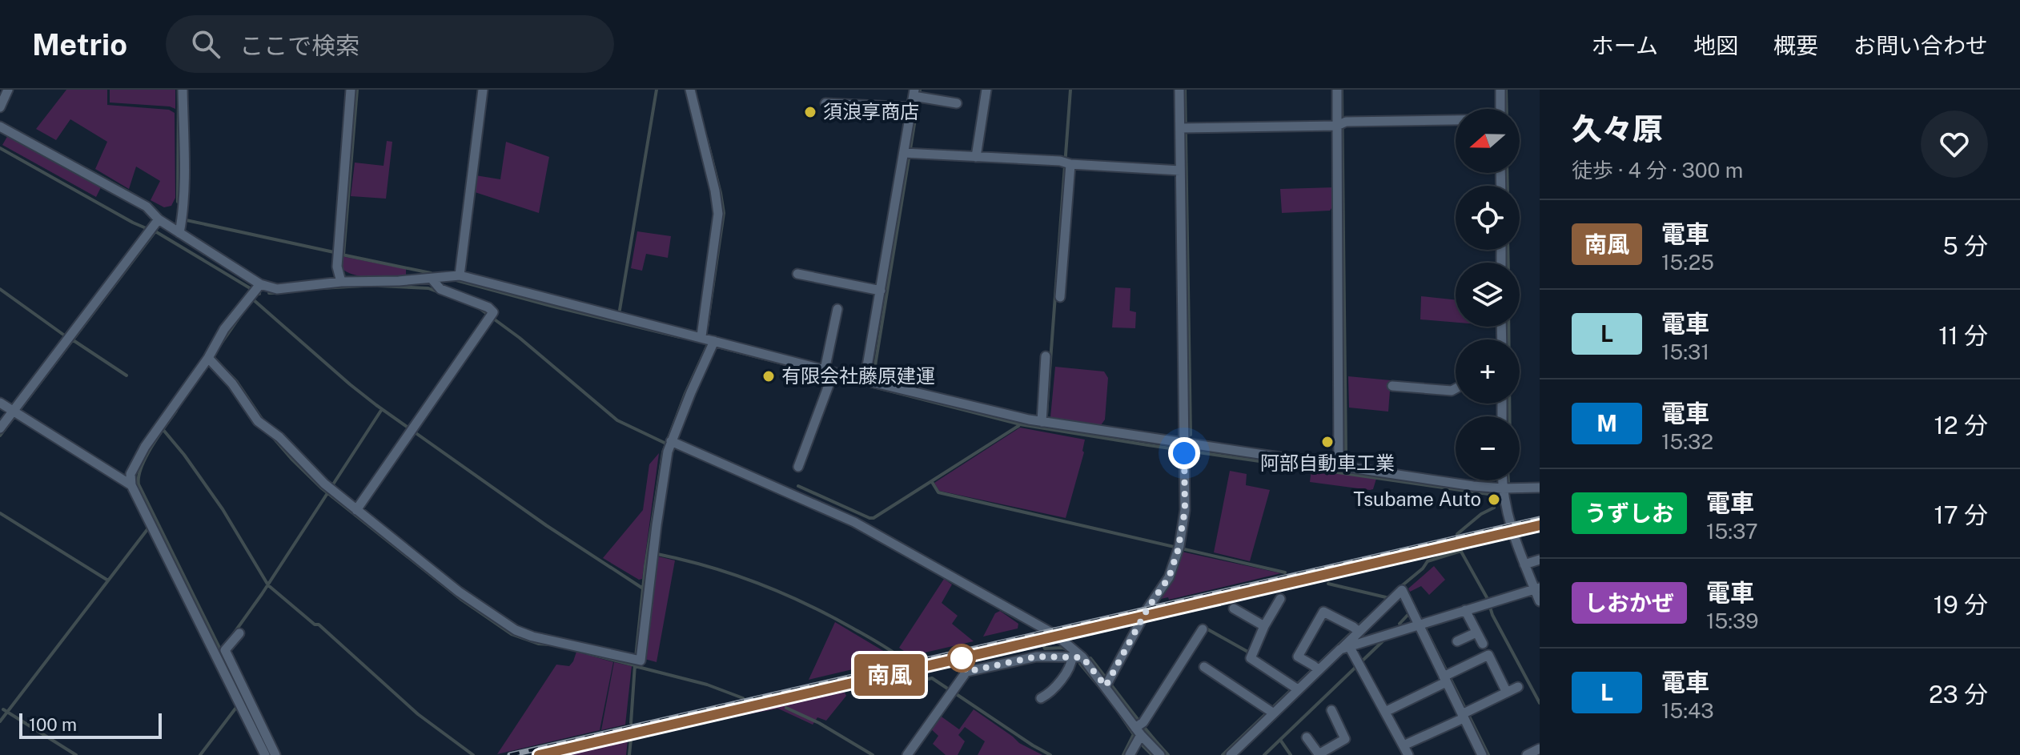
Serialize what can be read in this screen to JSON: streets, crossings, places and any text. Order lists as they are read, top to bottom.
{
  "places": [
    "須浪享商店",
    "有限会社藤原建運",
    "阿部自動車工業",
    "Tsubame Auto"
  ],
  "scale_bar": "100 m",
  "north": "left",
  "page": {
    "header": "Metrio",
    "search": "ここで検索",
    "nav": [
      "ホーム",
      "地図",
      "概要",
      "お問い合わせ"
    ],
    "on_map": "南風",
    "heading": ["久々原", "徒歩 · 4 分 · 300 m"],
    "map_buttons": ["+", "−"],
    "list": [
      {
        "mark": "南風",
        "name": "電車",
        "note": "15:25",
        "value": "5 分"
      },
      {
        "mark": "L",
        "name": "電車",
        "note": "15:31",
        "value": "11 分"
      },
      {
        "mark": "M",
        "name": "電車",
        "note": "15:32",
        "value": "12 分"
      },
      {
        "mark": "うずしお",
        "name": "電車",
        "note": "15:37",
        "value": "17 分"
      },
      {
        "mark": "しおかぜ",
        "name": "電車",
        "note": "15:39",
        "value": "19 分"
      },
      {
        "mark": "L",
        "name": "電車",
        "note": "15:43",
        "value": "23 分"
      }
    ],
    "scale": "100 m"
  }
}
